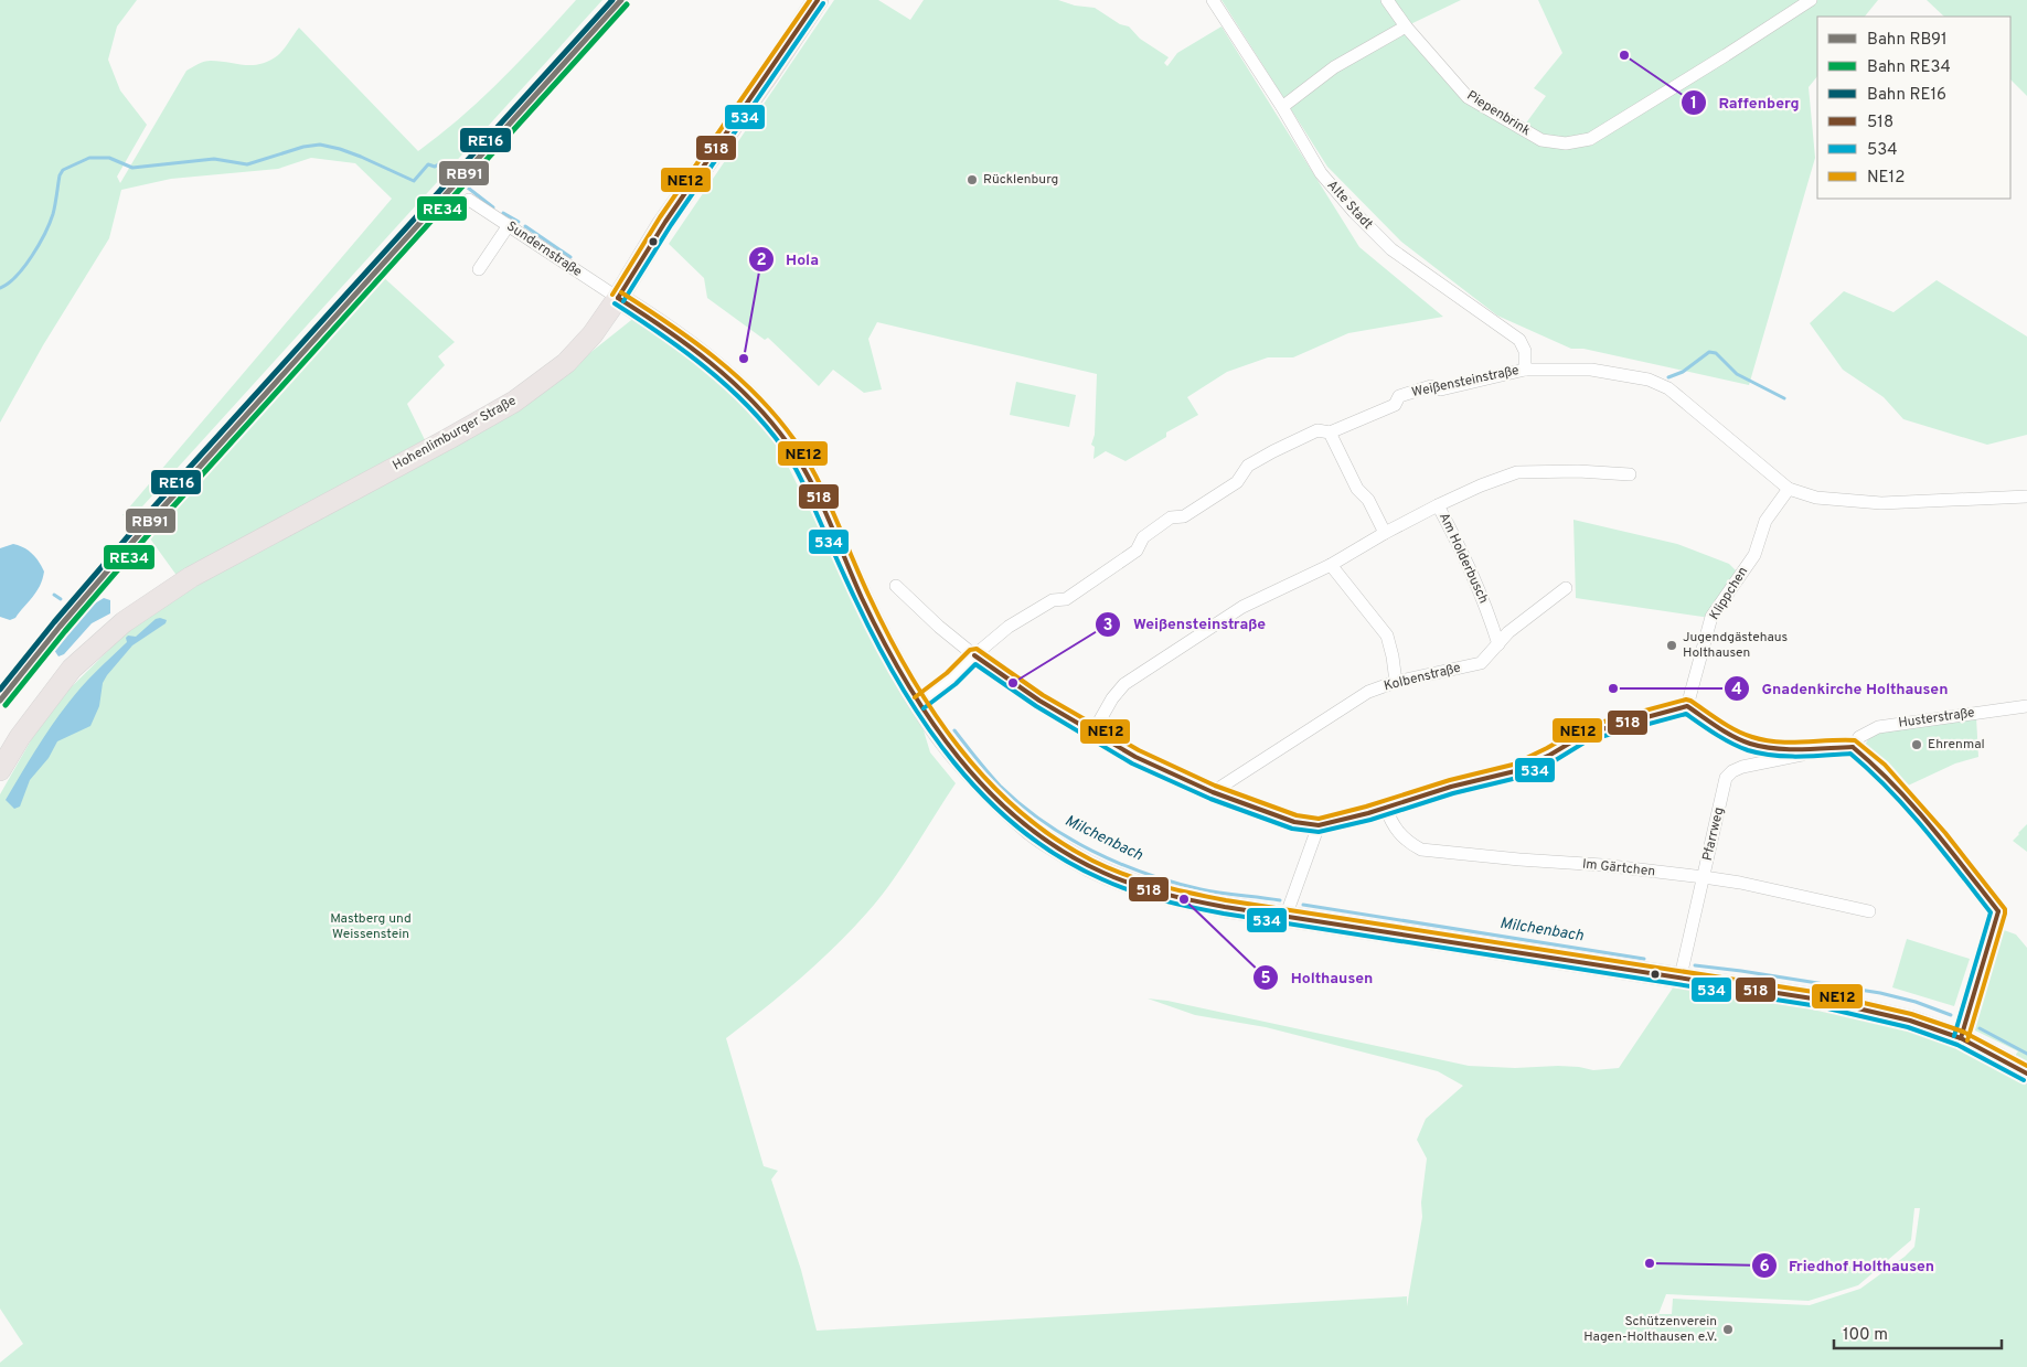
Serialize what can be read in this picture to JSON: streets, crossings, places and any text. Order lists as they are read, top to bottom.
{
  "streets": {
    "main road": ["Hohenlimburger Straße"],
    "street": [
      "Piepenbrink",
      "Alte Stadt",
      "Sundernstraße",
      "Weißensteinstraße",
      "Am Holderbusch",
      "Klippchen",
      "Kolbenstraße",
      "Husterstraße",
      "Pfarrweg",
      "Im Gärtchen"
    ]
  },
  "crossings": [
    ["Alte Stadt", "Weißensteinstraße"],
    ["Sundernstraße", "Hohenlimburger Straße"],
    ["Weißensteinstraße", "Klippchen"],
    ["Am Holderbusch", "Kolbenstraße"],
    ["Pfarrweg", "Im Gärtchen"]
  ],
  "water": ["Milchenbach"],
  "parks": ["Mastberg und Weissenstein"],
  "places": [
    "Raffenberg",
    "Rücklenburg",
    "Hola",
    "Jugendgästehaus Holthausen",
    "Weißensteinstraße",
    "Gnadenkirche Holthausen",
    "Ehrenmal",
    "Holthausen",
    "Friedhof Holthausen",
    "Schützenverein Hagen-Holthausen e.V."
  ],
  "lines": [
    "rail line RB91",
    "rail line RE16",
    "transit line 518",
    "transit line NE12",
    "transit line 534",
    "rail line RE34"
  ],
  "legend": [
    "Bahn RB91",
    "Bahn RE34",
    "Bahn RE16",
    "518",
    "534",
    "NE12"
  ],
  "scale_bar": "100 m"
}
